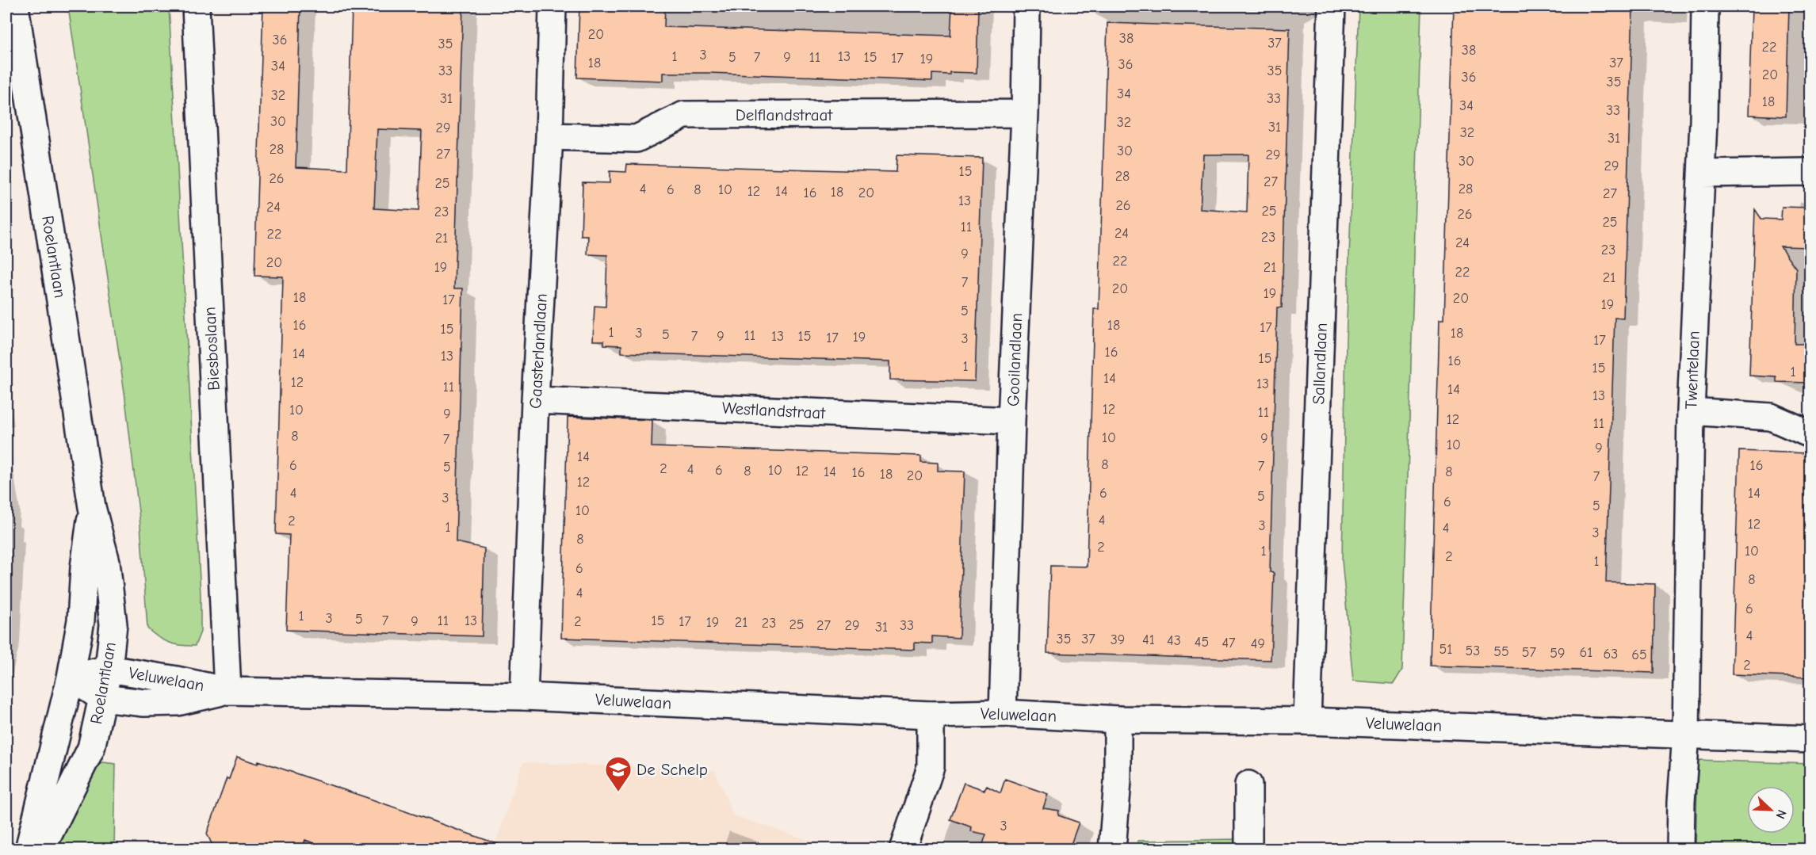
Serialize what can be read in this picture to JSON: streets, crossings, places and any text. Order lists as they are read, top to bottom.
{
  "streets": {
    "street": [
      "Delflandstraat",
      "Roelantlaan",
      "Biesboslaan",
      "Gaasterlandlaan",
      "Gooilandlaan",
      "Sallandlaan",
      "Twentelaan",
      "Westlandstraat",
      "Veluwelaan"
    ]
  },
  "crossings": [
    ["Delflandstraat", "Gaasterlandlaan"],
    ["Delflandstraat", "Gooilandlaan"],
    ["Roelantlaan", "Veluwelaan"],
    ["Biesboslaan", "Veluwelaan"],
    ["Gaasterlandlaan", "Westlandstraat"],
    ["Gaasterlandlaan", "Veluwelaan"],
    ["Gooilandlaan", "Westlandstraat"],
    ["Gooilandlaan", "Veluwelaan"],
    ["Sallandlaan", "Veluwelaan"],
    ["Twentelaan", "Veluwelaan"]
  ],
  "places": {
    "school or university": ["De Schelp"]
  },
  "house_numbers": [
    "20",
    "38",
    "36",
    "37",
    "35",
    "22",
    "38",
    "3",
    "1",
    "13",
    "5",
    "7",
    "9",
    "11",
    "15",
    "17",
    "19",
    "18",
    "37",
    "36",
    "34",
    "33",
    "35",
    "20",
    "36",
    "35",
    "34",
    "32",
    "31",
    "33",
    "18",
    "34",
    "33",
    "30",
    "32",
    "31",
    "29",
    "32",
    "31",
    "28",
    "30",
    "27",
    "29",
    "30",
    "29",
    "15",
    "28",
    "26",
    "27",
    "25",
    "4",
    "28",
    "6",
    "8",
    "10",
    "12",
    "14",
    "18",
    "16",
    "20",
    "27",
    "13",
    "26",
    "24",
    "25",
    "23",
    "26",
    "25",
    "11",
    "24",
    "22",
    "23",
    "21",
    "24",
    "23",
    "9",
    "22",
    "20",
    "19",
    "21",
    "22",
    "21",
    "7",
    "20",
    "19",
    "18",
    "20",
    "17",
    "19",
    "5",
    "16",
    "18",
    "17",
    "15",
    "1",
    "3",
    "18",
    "5",
    "11",
    "7",
    "9",
    "13",
    "15",
    "19",
    "17",
    "3",
    "17",
    "16",
    "14",
    "13",
    "15",
    "16",
    "1",
    "15",
    "1",
    "14",
    "12",
    "13",
    "11",
    "14",
    "13",
    "12",
    "10",
    "11",
    "9",
    "12",
    "11",
    "8",
    "10",
    "9",
    "7",
    "10",
    "9",
    "14",
    "8",
    "6",
    "16",
    "7",
    "5",
    "2",
    "4",
    "6",
    "10",
    "8",
    "12",
    "14",
    "8",
    "16",
    "18",
    "20",
    "7",
    "12",
    "4",
    "6",
    "14",
    "5",
    "3",
    "6",
    "5",
    "10",
    "4",
    "2",
    "12",
    "3",
    "1",
    "4",
    "3",
    "8",
    "2",
    "1",
    "10",
    "2",
    "1",
    "6",
    "8",
    "4",
    "6",
    "1",
    "3",
    "5",
    "7",
    "11",
    "13",
    "15",
    "9",
    "2",
    "17",
    "19",
    "21",
    "23",
    "25",
    "27",
    "29",
    "33",
    "31",
    "4",
    "35",
    "37",
    "39",
    "41",
    "43",
    "45",
    "47",
    "49",
    "51",
    "53",
    "55",
    "57",
    "61",
    "59",
    "63",
    "65",
    "2",
    "3"
  ],
  "north": "bottom right"
}
